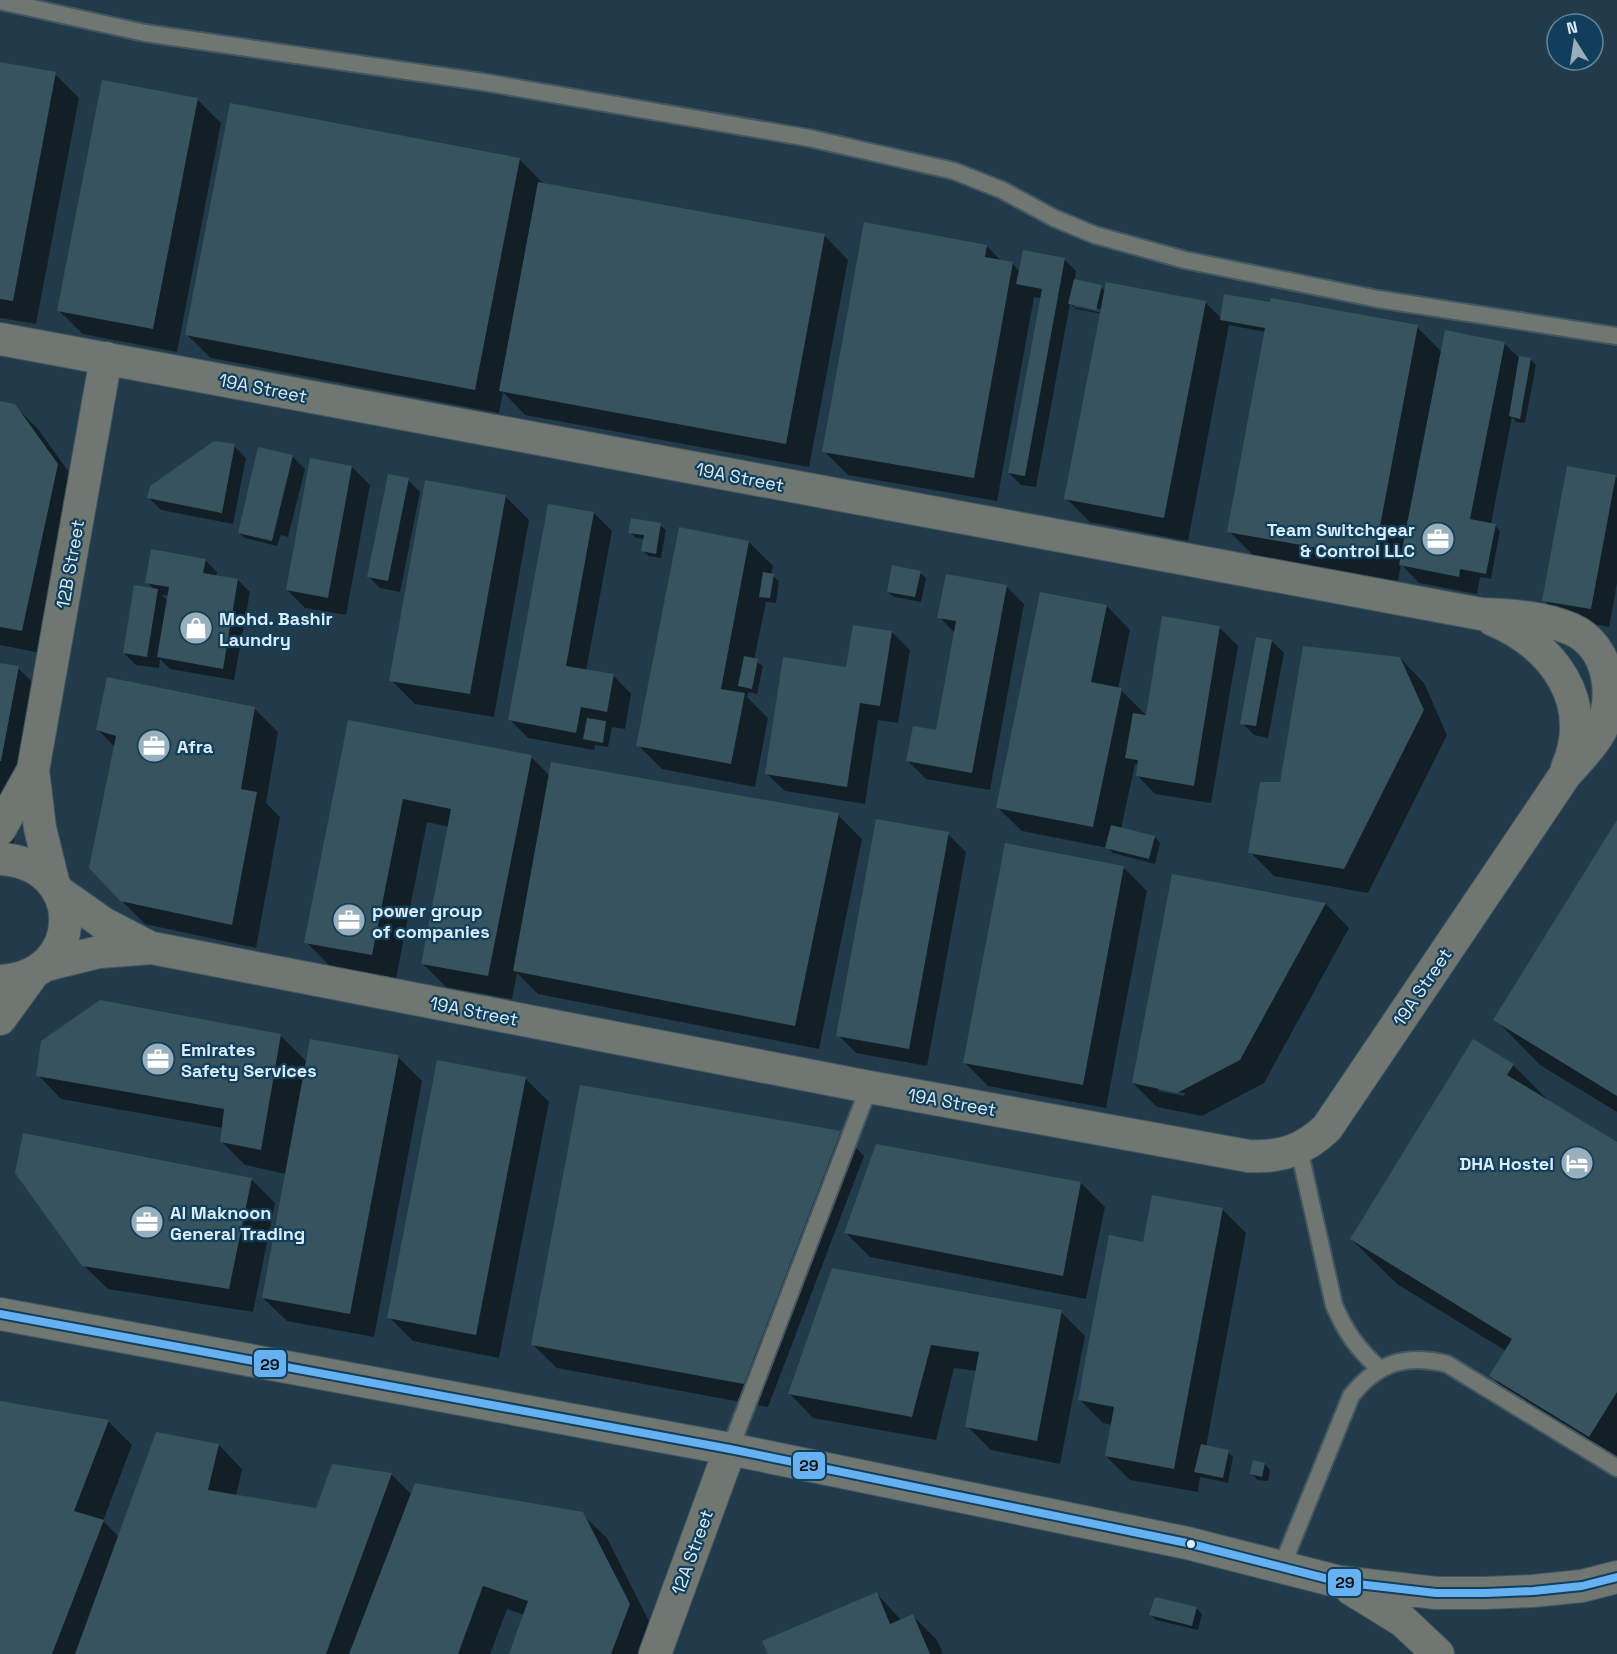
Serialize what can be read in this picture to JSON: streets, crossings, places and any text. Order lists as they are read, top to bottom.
{
  "streets": {
    "street": ["19A Street", "12B Street", "12A Street"]
  },
  "crossings": [
    ["19A Street", "12B Street"]
  ],
  "places": {
    "office": [
      "Team Switchgear & Control LLC",
      "Afra",
      "power group of companies",
      "Emirates Safety Services",
      "Al Maknoon General Trading"
    ],
    "shop": ["Mohd. Bashir Laundry"],
    "hotel": ["DHA Hostel"]
  },
  "lines": ["transit line 29"],
  "north": "top"
}
